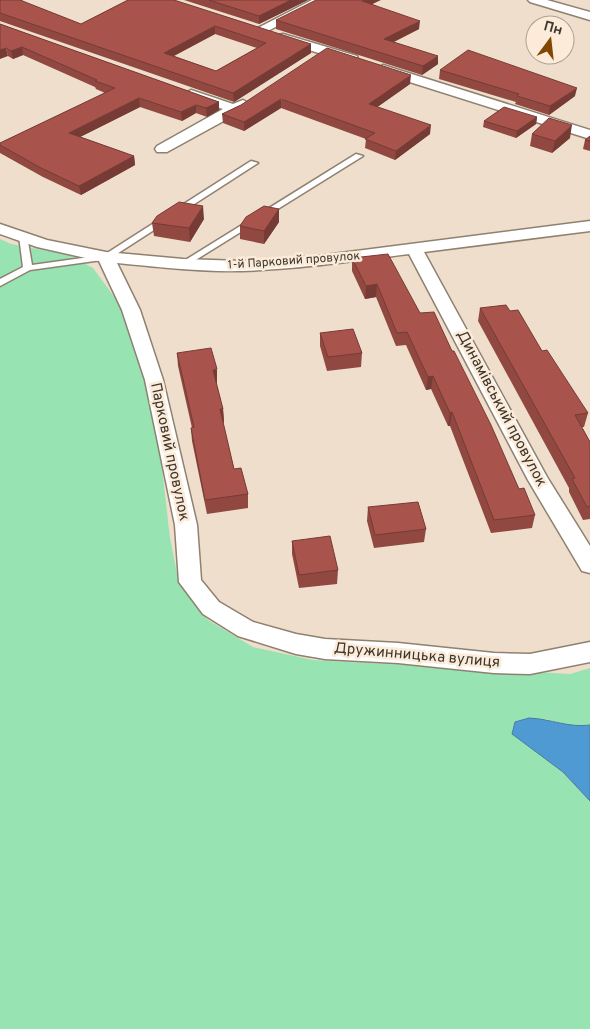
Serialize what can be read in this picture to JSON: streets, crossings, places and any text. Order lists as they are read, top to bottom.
{
  "streets": {
    "street": [
      "1-й Парковий провулок",
      "Динамівський провулок",
      "Парковий провулок",
      "Дружинницька вулиця"
    ]
  },
  "crossings": [
    ["1-й Парковий провулок", "Динамівський провулок"],
    ["1-й Парковий провулок", "Парковий провулок"],
    ["Парковий провулок", "Дружинницька вулиця"]
  ],
  "north": "top"
}
